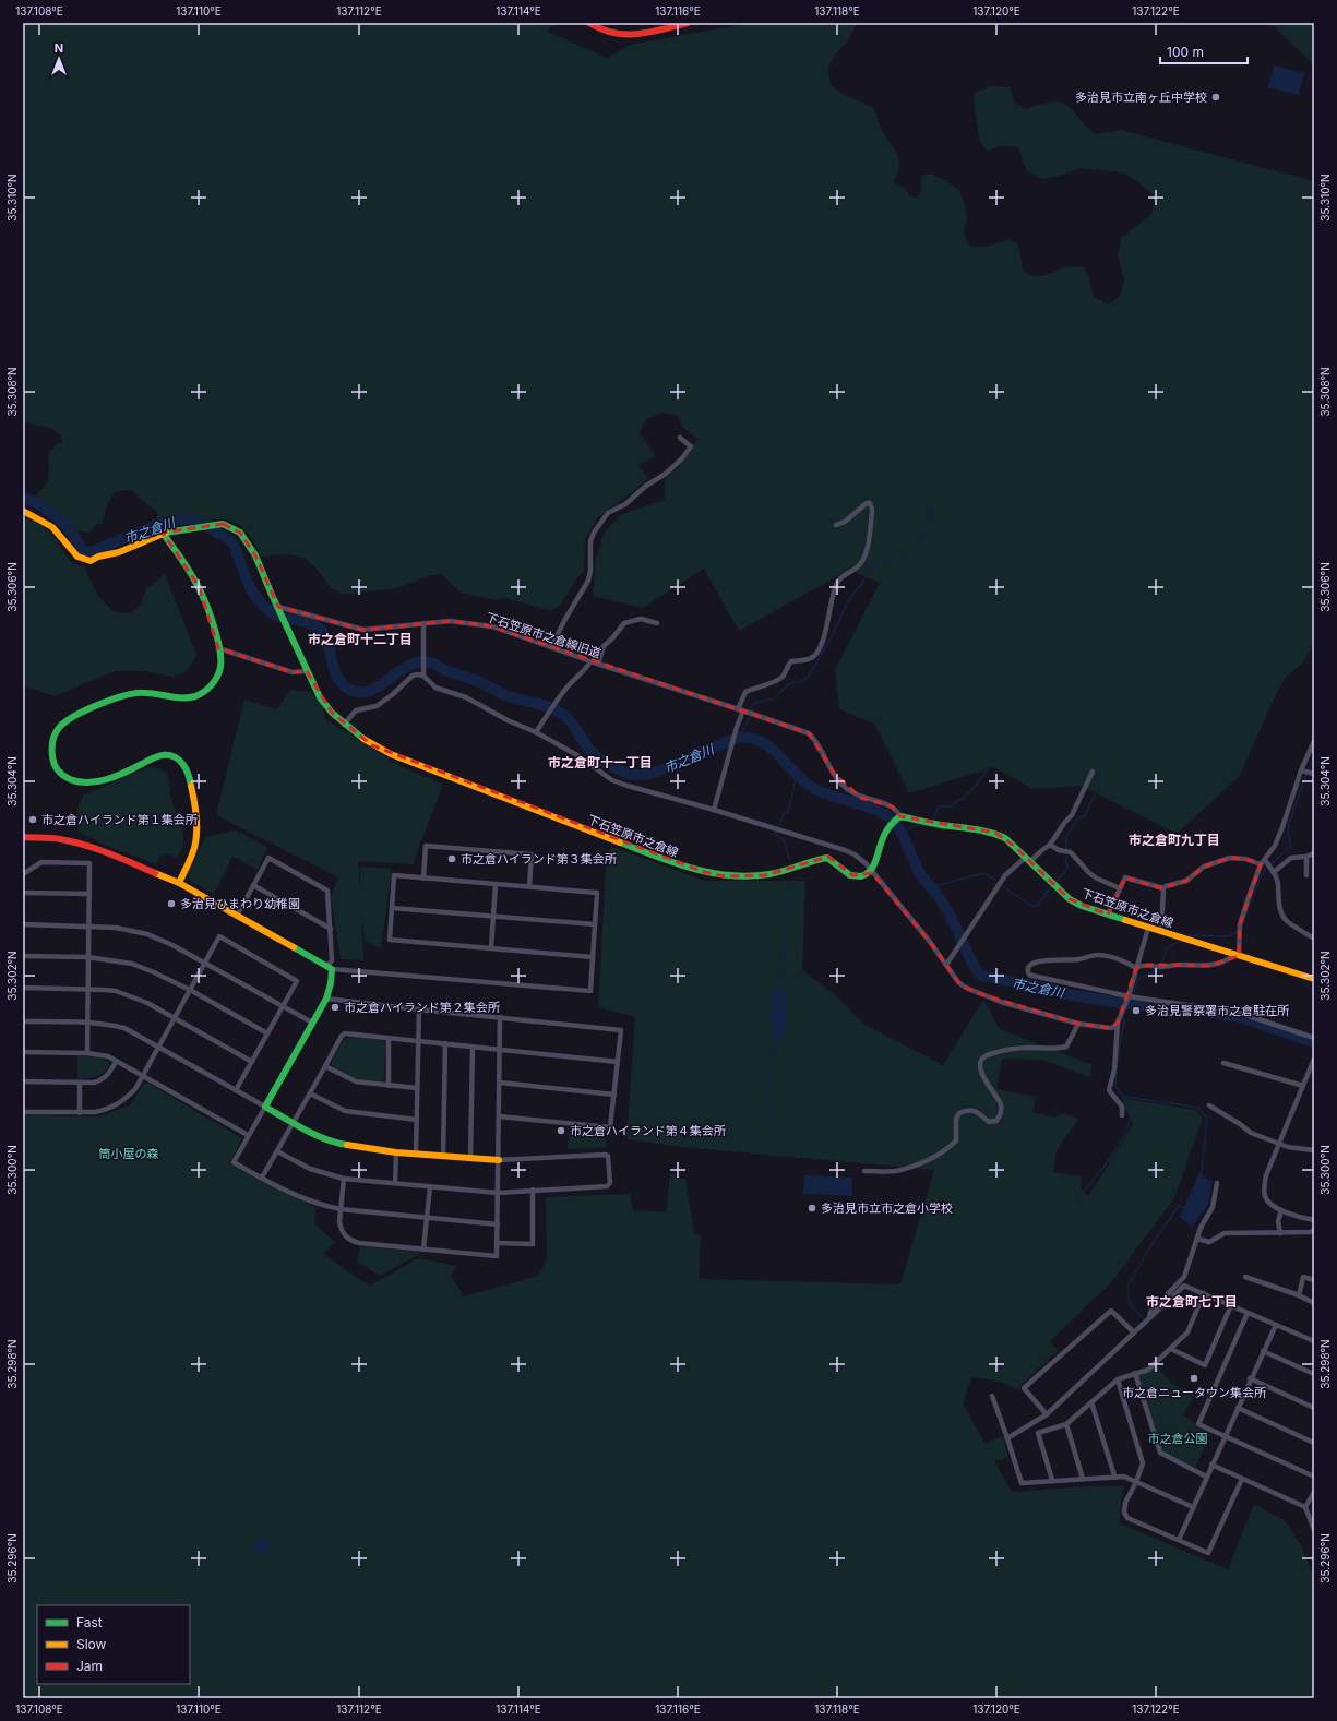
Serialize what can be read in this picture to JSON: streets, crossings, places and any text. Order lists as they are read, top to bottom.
{
  "streets": {
    "main road": ["下石笠原市之倉線"],
    "street": ["下石笠原市之倉線旧道"]
  },
  "crossings": [
    ["下石笠原市之倉線旧道", "下石笠原市之倉線"]
  ],
  "districts": [
    "市之倉町十二丁目",
    "市之倉町十一丁目",
    "市之倉町九丁目",
    "市之倉町七丁目"
  ],
  "water": ["市之倉川"],
  "parks": ["筒小屋の森", "市之倉公園"],
  "places": [
    "多治見市立南ヶ丘中学校",
    "市之倉ハイランド第１集会所",
    "市之倉ハイランド第３集会所",
    "多治見ひまわり幼稚園",
    "市之倉ハイランド第２集会所",
    "多治見警察署市之倉駐在所",
    "市之倉ハイランド第４集会所",
    "多治見市立市之倉小学校",
    "市之倉ニュータウン集会所"
  ],
  "legend": ["Fast", "Slow", "Jam"],
  "scale_bar": "100 m",
  "north": "top",
  "coordinates": [
    "137.108°E",
    "137.110°E",
    "137.112°E",
    "137.114°E",
    "137.116°E",
    "137.118°E",
    "137.120°E",
    "137.122°E",
    "35.310°N",
    "35.308°N",
    "35.306°N",
    "35.304°N",
    "35.302°N",
    "35.300°N",
    "35.298°N",
    "35.296°N"
  ]
}
